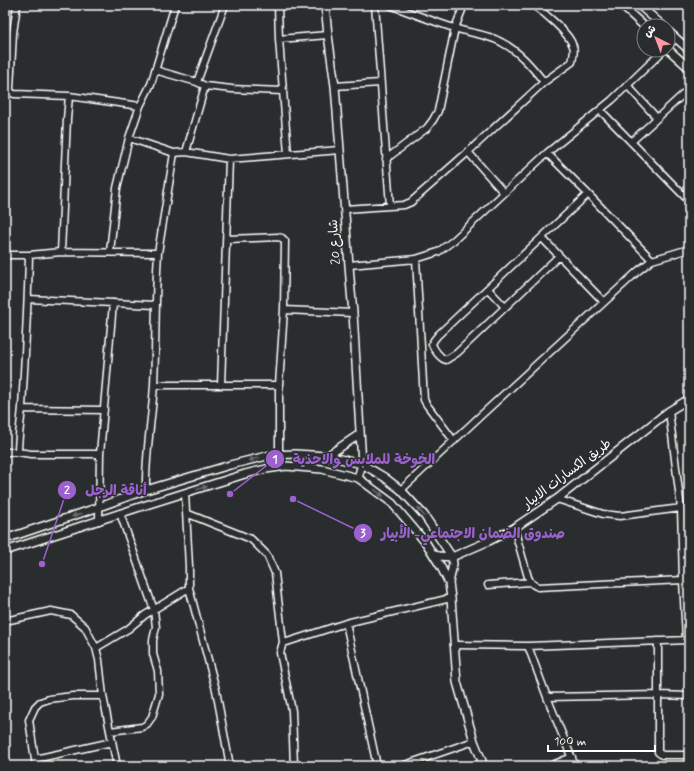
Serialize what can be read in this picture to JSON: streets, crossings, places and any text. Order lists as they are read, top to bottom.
{
  "streets": {
    "street": ["شارع 20", "طريق الكسارات الابيار"]
  },
  "places": ["الخوخة للملابس والاحذية", "صندوق الضمان الاجتماعي- الأبيار", "أناقة الرجل"],
  "scale_bar": "100 m",
  "north": "top left"
}
